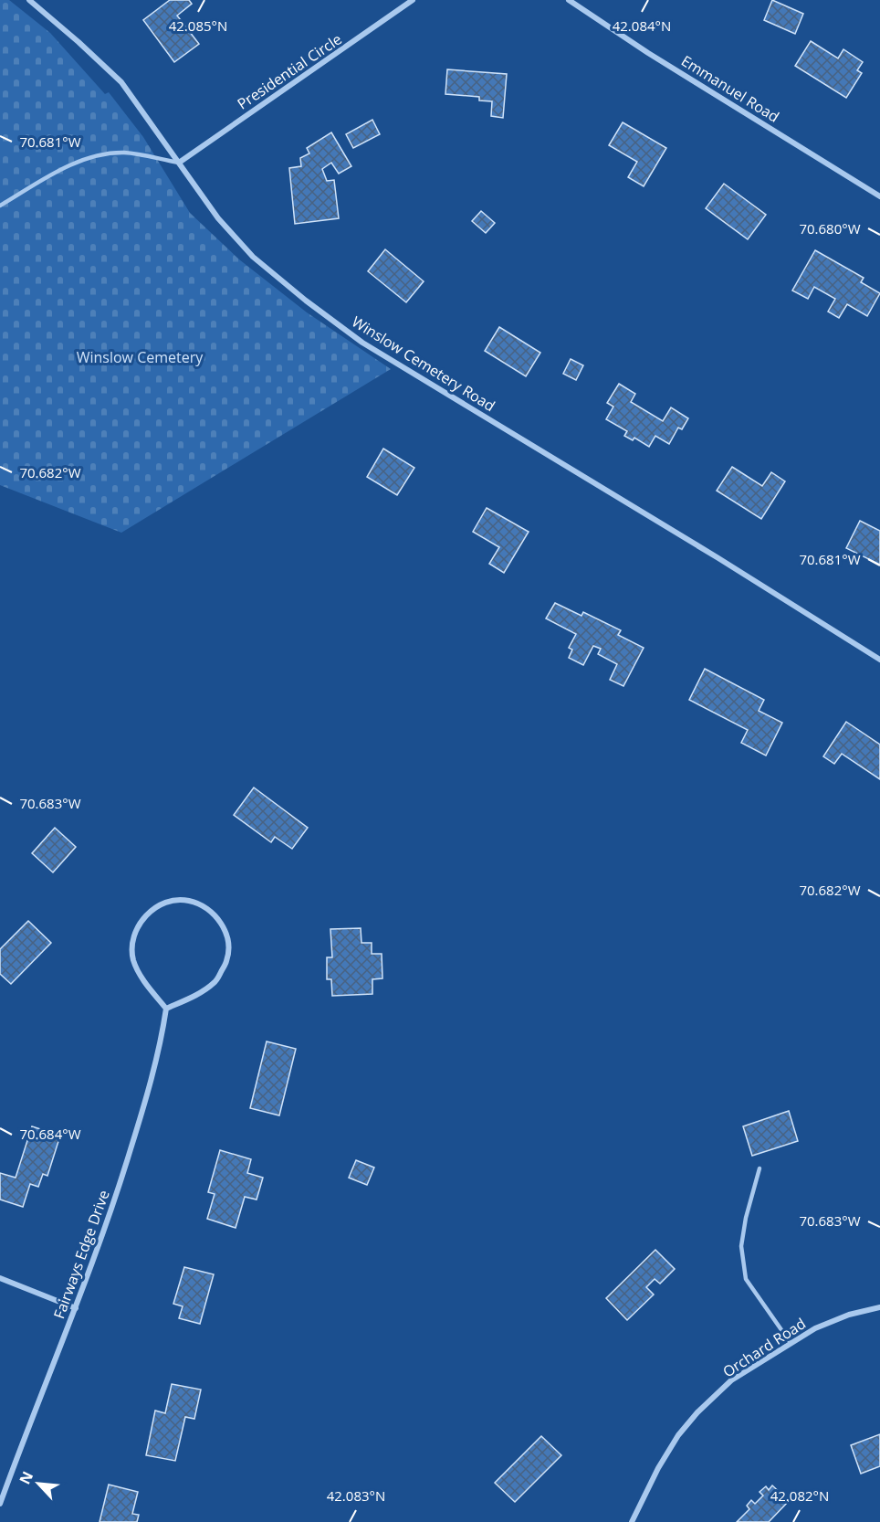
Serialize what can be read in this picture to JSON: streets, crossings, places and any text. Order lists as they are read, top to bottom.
{
  "streets": {
    "street": [
      "Presidential Circle",
      "Emmanuel Road",
      "Winslow Cemetery Road",
      "Fairways Edge Drive",
      "Orchard Road"
    ]
  },
  "crossings": [
    ["Presidential Circle", "Winslow Cemetery Road"]
  ],
  "parks": ["Winslow Cemetery"],
  "north": "top left",
  "coordinates": [
    "42.085°N",
    "42.084°N",
    "70.681°W",
    "70.680°W",
    "70.682°W",
    "70.683°W",
    "70.684°W",
    "42.083°N",
    "42.082°N"
  ]
}
